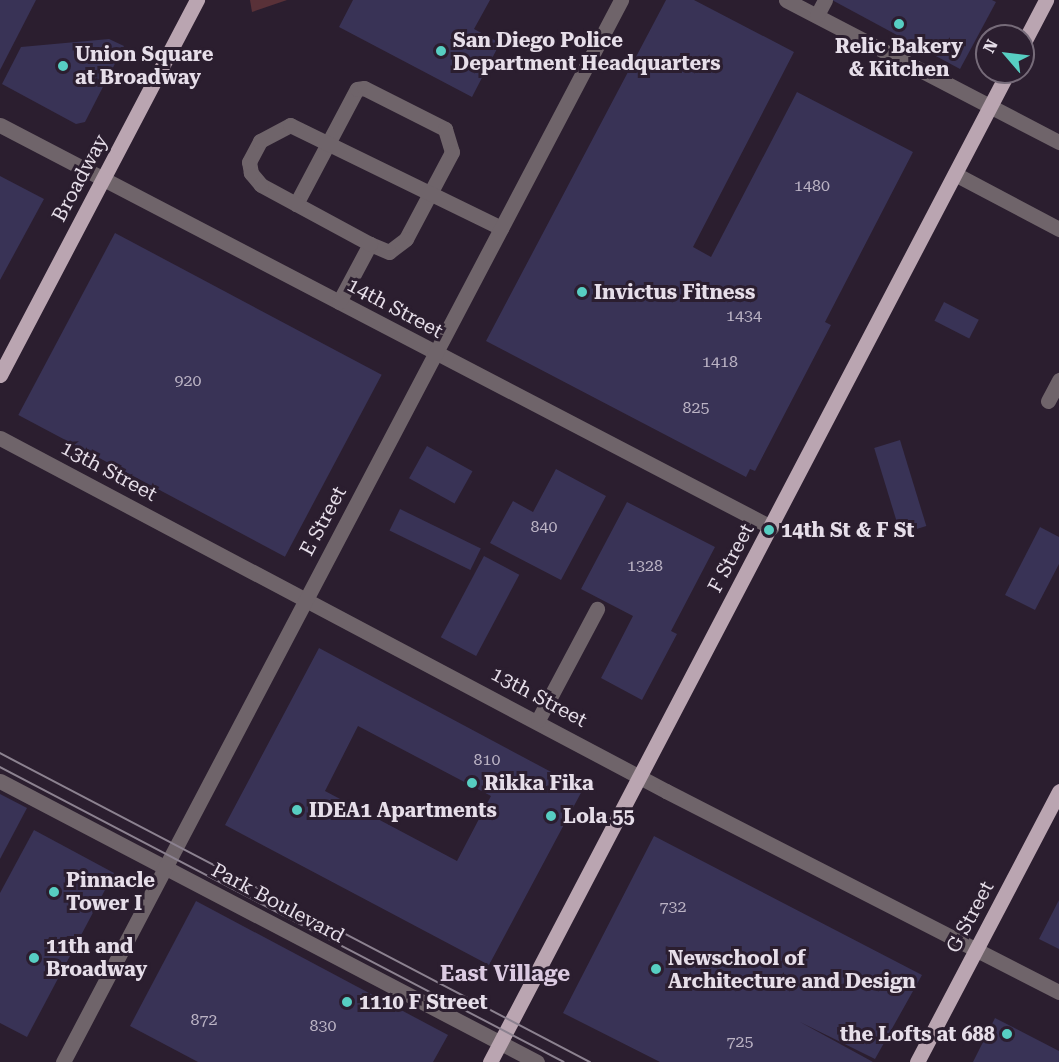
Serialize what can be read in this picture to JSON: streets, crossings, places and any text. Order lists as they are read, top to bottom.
{
  "streets": {
    "main road": ["Broadway", "F Street", "G Street"],
    "street": [
      "14th Street",
      "13th Street",
      "E Street",
      "Park Boulevard"
    ]
  },
  "crossings": [
    ["Broadway", "14th Street"],
    ["14th Street", "E Street"],
    ["14th Street", "F Street"],
    ["13th Street", "E Street"],
    ["13th Street", "F Street"],
    ["13th Street", "G Street"],
    ["E Street", "Park Boulevard"],
    ["F Street", "Park Boulevard"]
  ],
  "districts": ["East Village"],
  "places": [
    "Relic Bakery & Kitchen",
    "San Diego Police Department Headquarters",
    "Union Square at Broadway",
    "Invictus Fitness",
    "14th St & F St",
    "Rikka Fika",
    "IDEA1 Apartments",
    "Lola 55",
    "Pinnacle Tower I",
    "11th and Broadway",
    "Newschool of Architecture and Design",
    "1110 F Street",
    "the Lofts at 688"
  ],
  "house_numbers": [
    "1480",
    "1434",
    "1418",
    "920",
    "825",
    "840",
    "1328",
    "810",
    "732",
    "872",
    "830",
    "725"
  ],
  "north": "top left"
}
